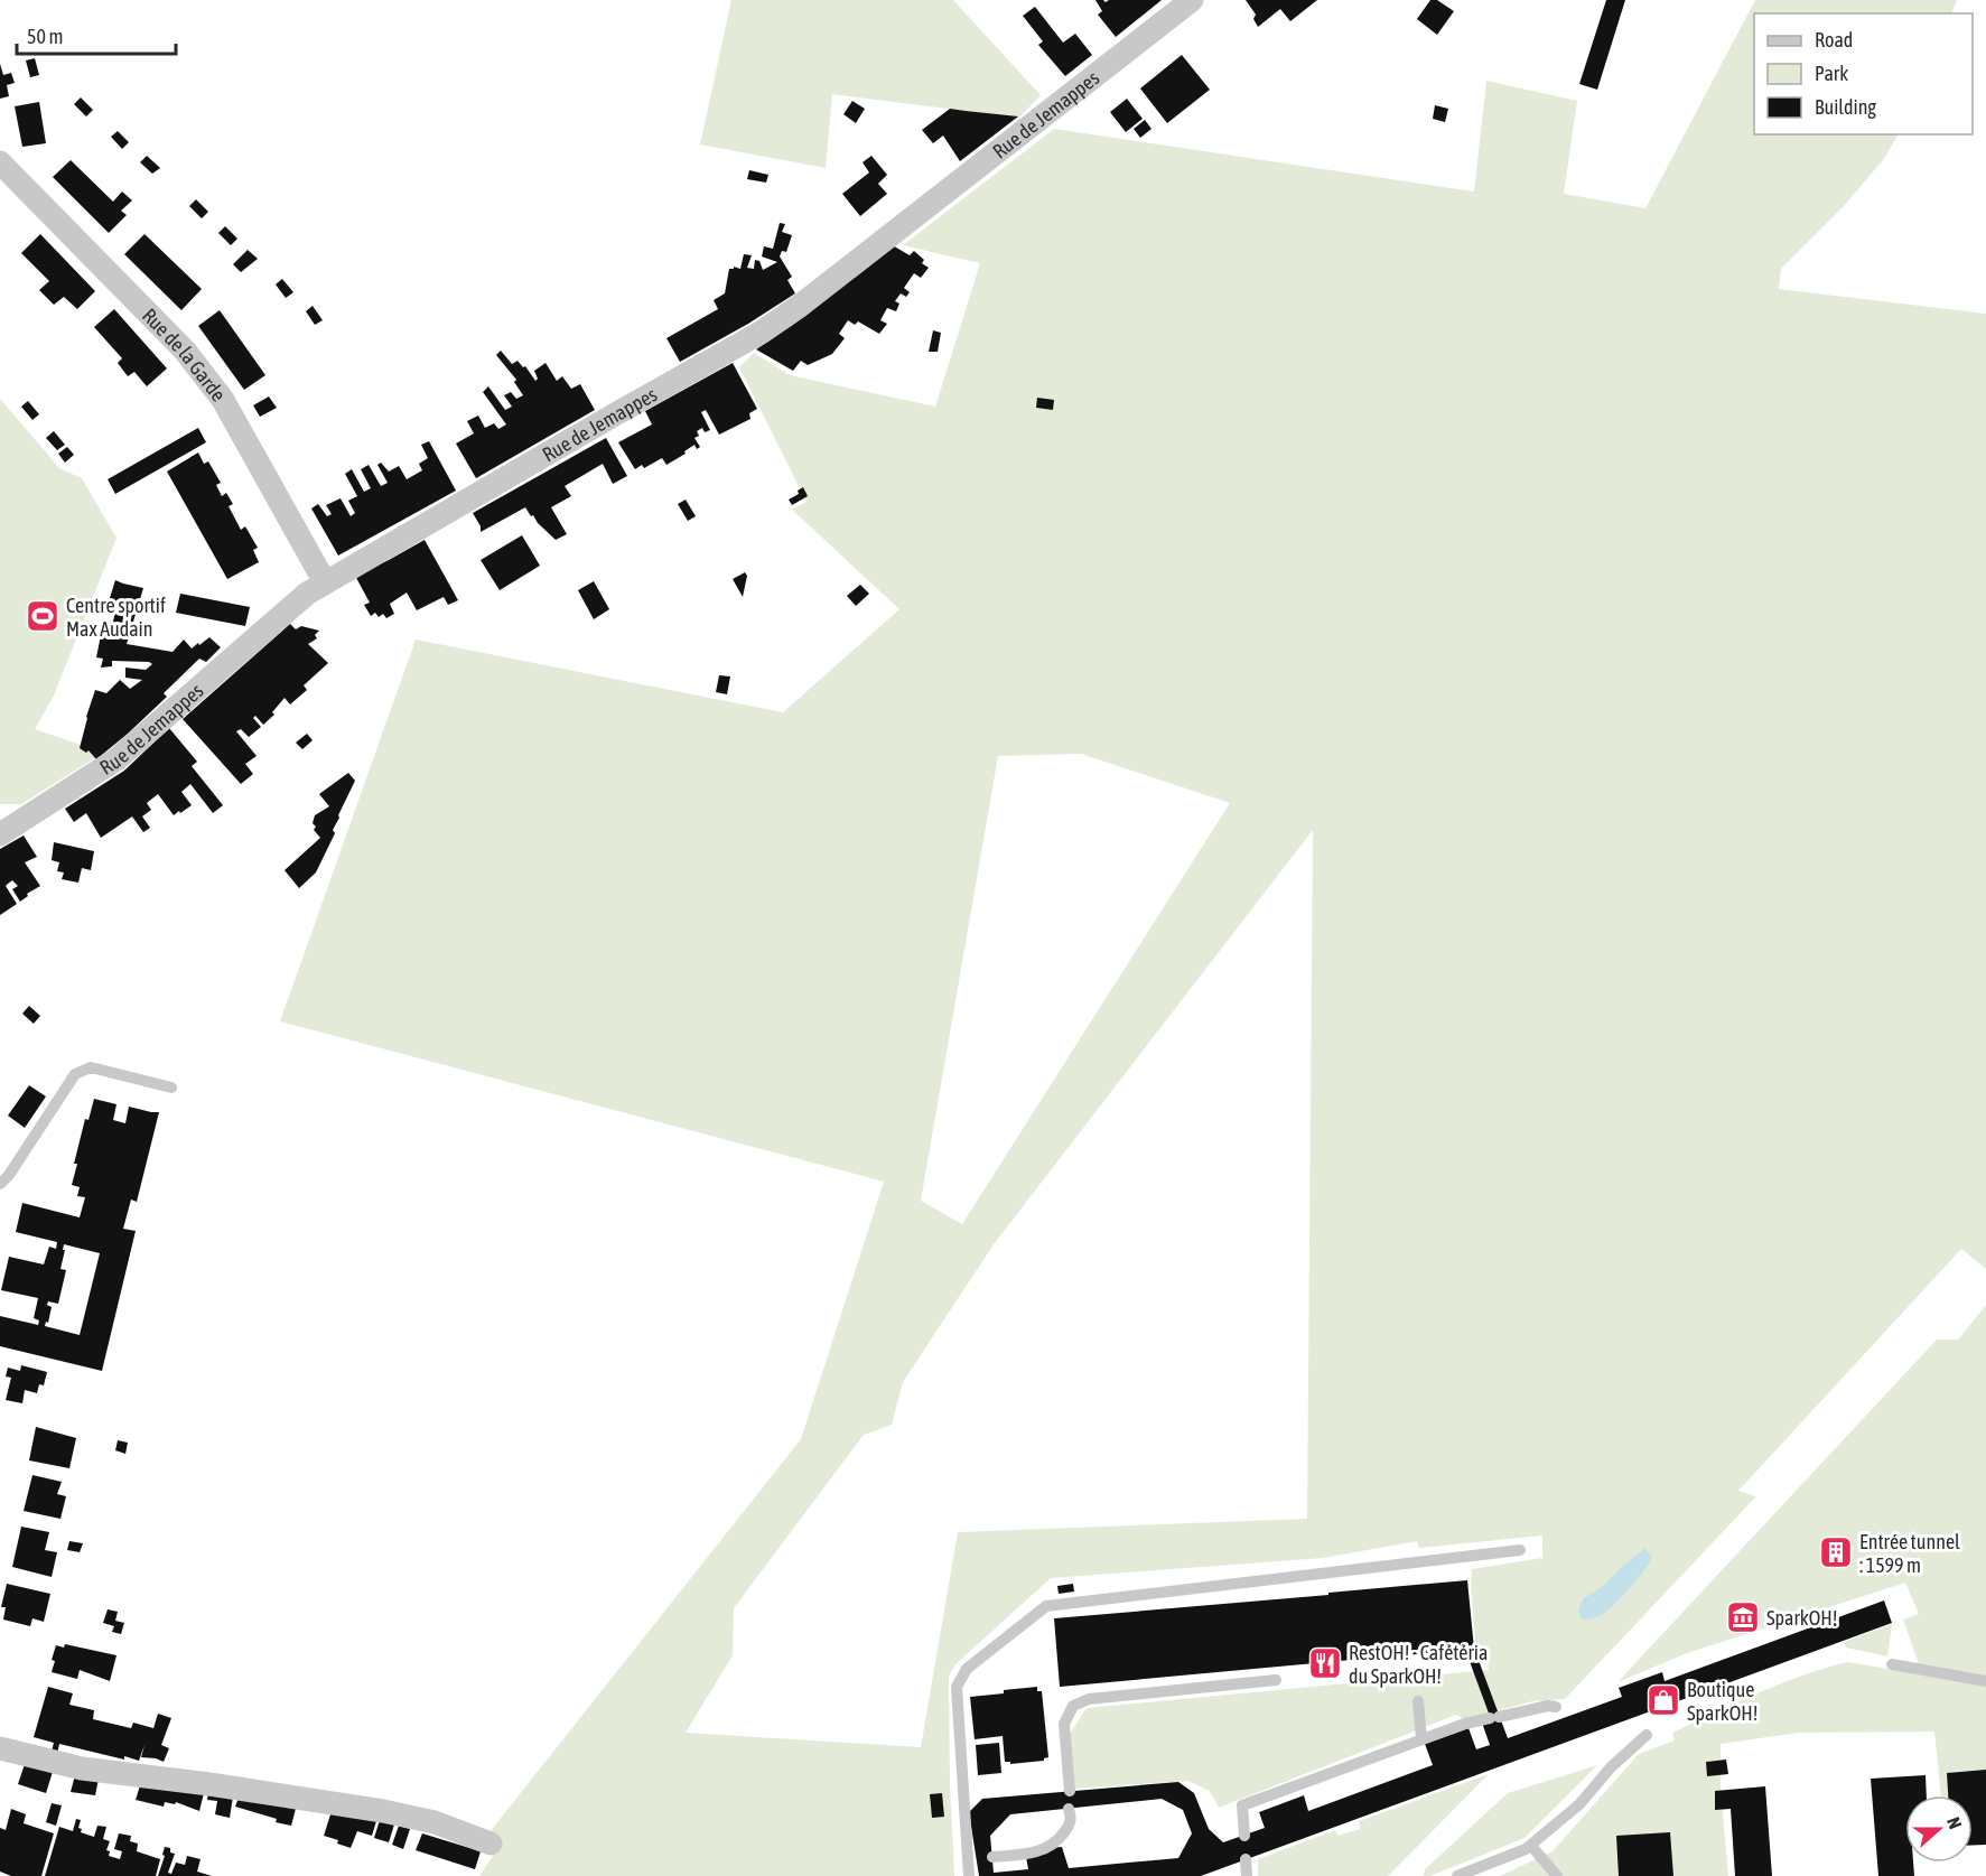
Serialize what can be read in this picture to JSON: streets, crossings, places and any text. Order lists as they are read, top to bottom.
{
  "streets": {
    "street": ["Rue de Jemappes", "Rue de la Garde"]
  },
  "crossings": [
    ["Rue de Jemappes", "Rue de la Garde"]
  ],
  "places": {
    "sports": ["Centre sportif Max Audain"],
    "building": ["Entrée tunnel : 1599 m"],
    "museum": ["SparkOH!"],
    "restaurant": ["RestOH! - Cafétéria du SparkOH!"],
    "shop": ["Boutique SparkOH!"]
  },
  "legend": ["Road", "Park", "Building"],
  "scale_bar": "50 m",
  "north": "right"
}
